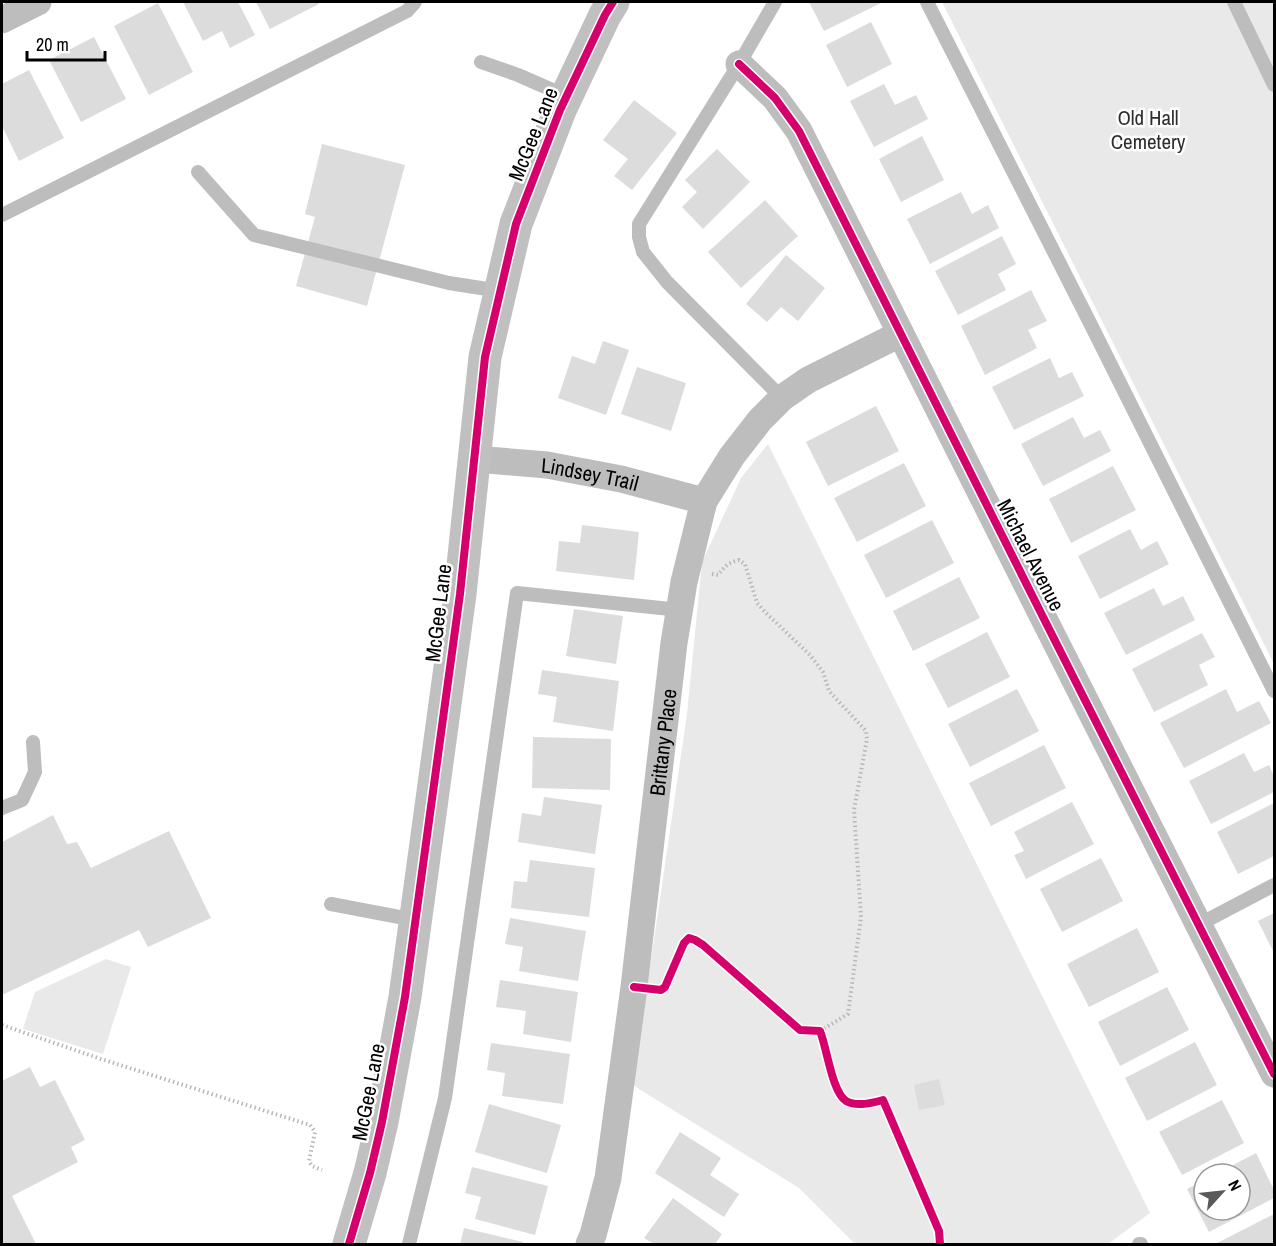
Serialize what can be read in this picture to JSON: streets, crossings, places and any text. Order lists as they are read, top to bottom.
{
  "streets": {
    "street": [
      "McGee Lane",
      "Lindsey Trail",
      "Michael Avenue",
      "Brittany Place"
    ]
  },
  "crossings": [
    ["McGee Lane", "Lindsey Trail"],
    ["Lindsey Trail", "Brittany Place"],
    ["Michael Avenue", "Brittany Place"]
  ],
  "parks": ["Old Hall Cemetery"],
  "scale_bar": "20 m",
  "north": "top right"
}
